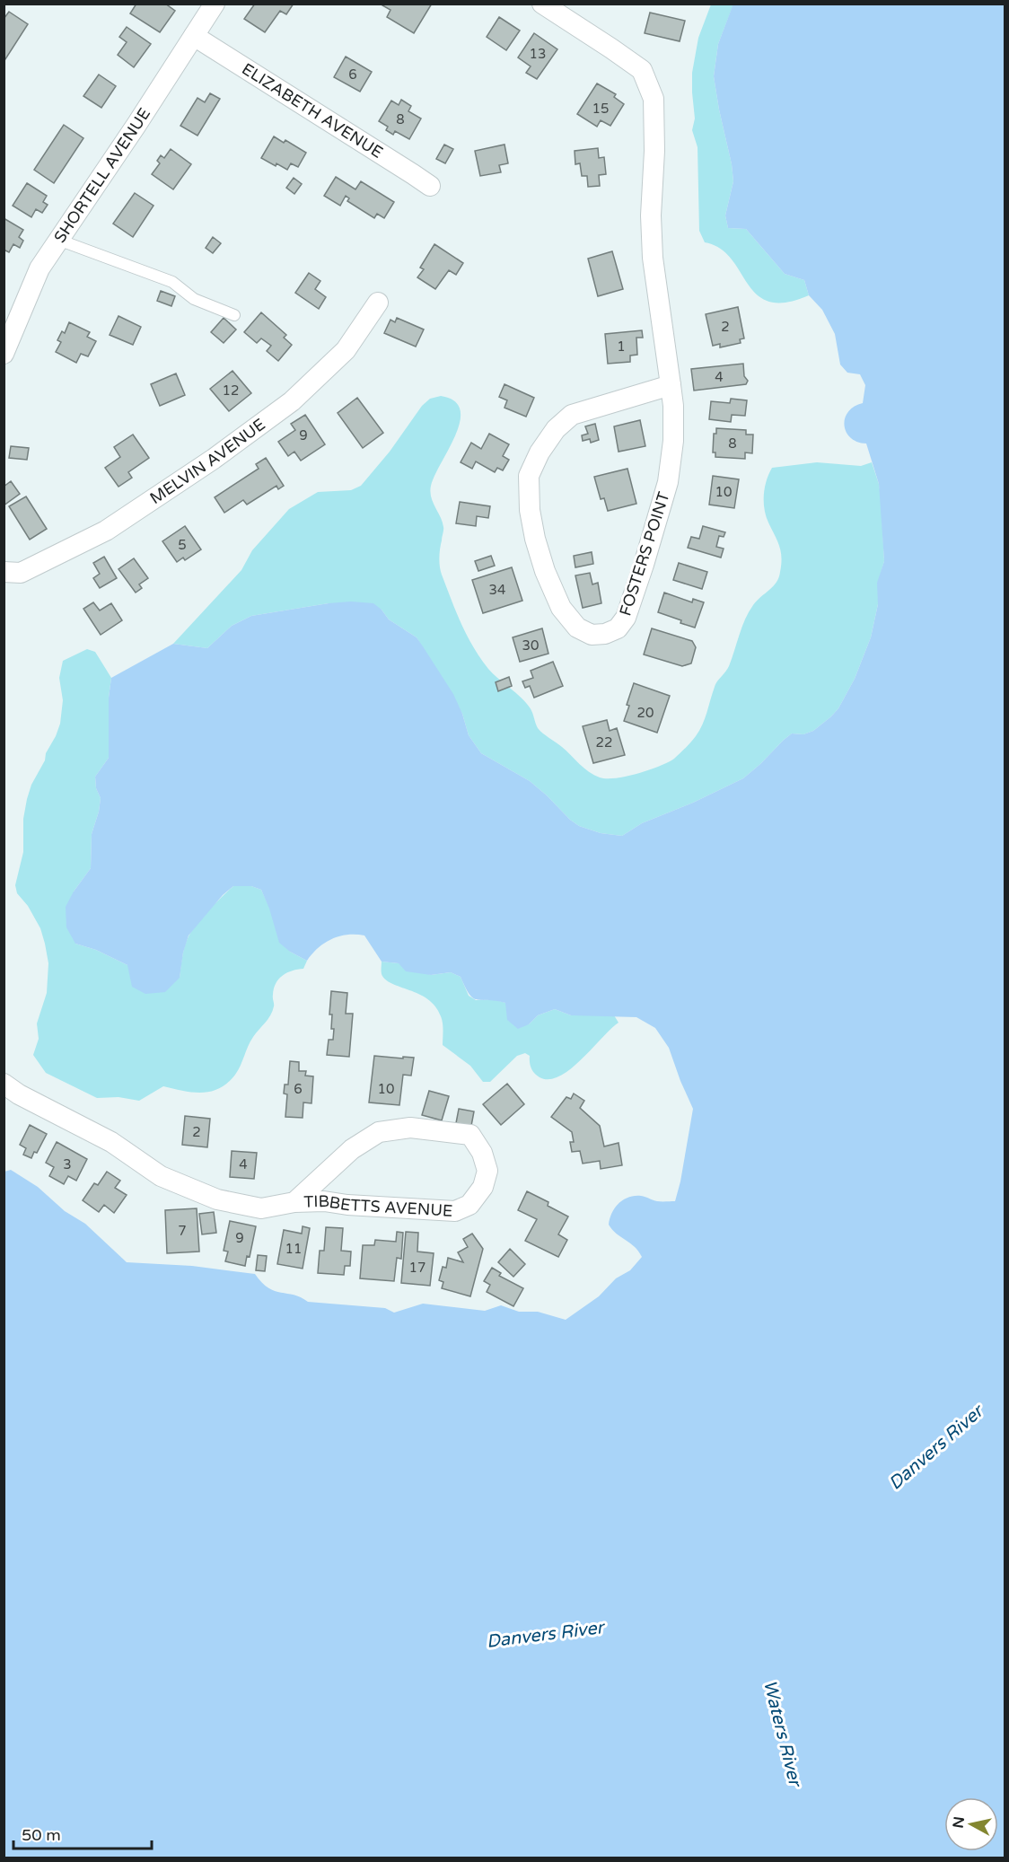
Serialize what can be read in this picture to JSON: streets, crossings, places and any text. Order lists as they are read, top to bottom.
{
  "streets": {
    "street": [
      "ELIZABETH AVENUE",
      "SHORTELL AVENUE",
      "MELVIN AVENUE",
      "FOSTERS POINT",
      "TIBBETTS AVENUE"
    ]
  },
  "crossings": [
    ["ELIZABETH AVENUE", "SHORTELL AVENUE"]
  ],
  "water": ["Danvers River", "Waters River"],
  "house_numbers": [
    "13",
    "6",
    "15",
    "8",
    "2",
    "1",
    "4",
    "12",
    "9",
    "8",
    "10",
    "5",
    "34",
    "30",
    "20",
    "22",
    "6",
    "10",
    "2",
    "3",
    "4",
    "7",
    "9",
    "11",
    "17"
  ],
  "scale_bar": "50 m",
  "north": "left"
}
